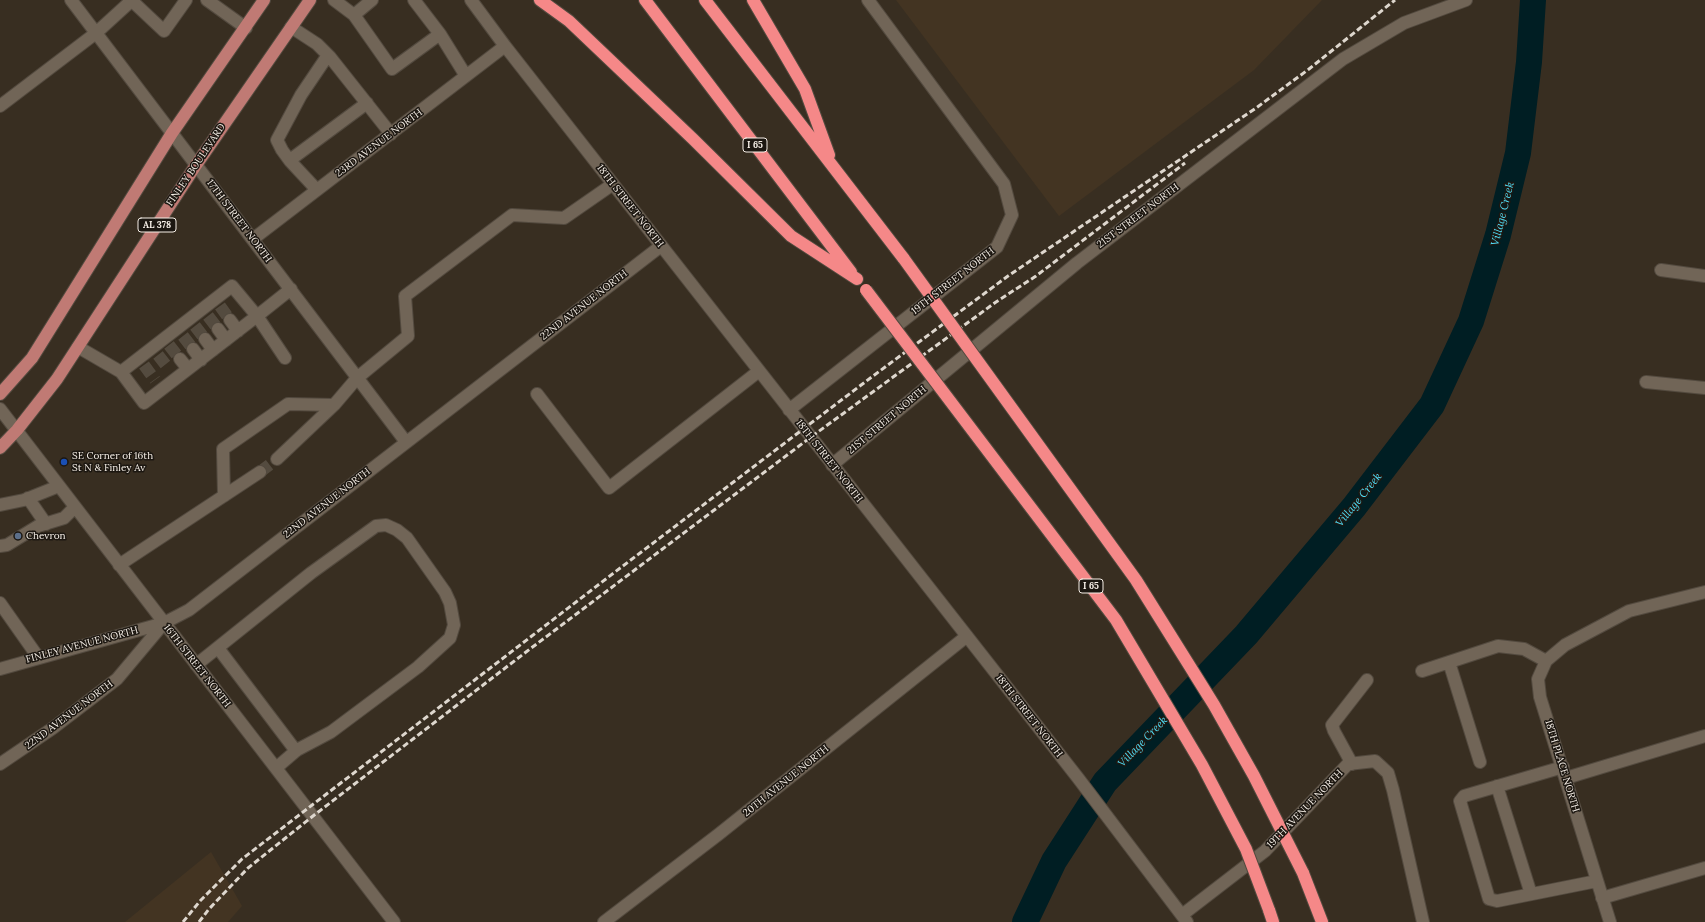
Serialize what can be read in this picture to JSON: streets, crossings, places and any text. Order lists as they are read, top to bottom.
{
  "streets": {
    "highway": ["I 65"],
    "main road": ["FINLEY BOULEVARD", "AL 378"],
    "street": [
      "23RD AVENUE NORTH",
      "18TH STREET NORTH",
      "21ST STREET NORTH",
      "17TH STREET NORTH",
      "19TH STREET NORTH",
      "22ND AVENUE NORTH",
      "FINLEY AVENUE NORTH",
      "16TH STREET NORTH",
      "18TH PLACE NORTH",
      "20TH AVENUE NORTH",
      "19TH AVENUE NORTH"
    ]
  },
  "crossings": [
    ["23RD AVENUE NORTH", "18TH STREET NORTH"],
    ["23RD AVENUE NORTH", "17TH STREET NORTH"],
    ["FINLEY BOULEVARD", "17TH STREET NORTH"],
    ["FINLEY BOULEVARD", "16TH STREET NORTH"],
    ["18TH STREET NORTH", "21ST STREET NORTH"],
    ["18TH STREET NORTH", "19TH STREET NORTH"],
    ["18TH STREET NORTH", "22ND AVENUE NORTH"],
    ["18TH STREET NORTH", "20TH AVENUE NORTH"],
    ["18TH STREET NORTH", "19TH AVENUE NORTH"],
    ["17TH STREET NORTH", "22ND AVENUE NORTH"],
    ["22ND AVENUE NORTH", "FINLEY AVENUE NORTH"],
    ["22ND AVENUE NORTH", "16TH STREET NORTH"],
    ["FINLEY AVENUE NORTH", "16TH STREET NORTH"]
  ],
  "water": ["Village Creek"],
  "places": ["SE Corner of 16th St N & Finley Av", "Chevron"]
}
